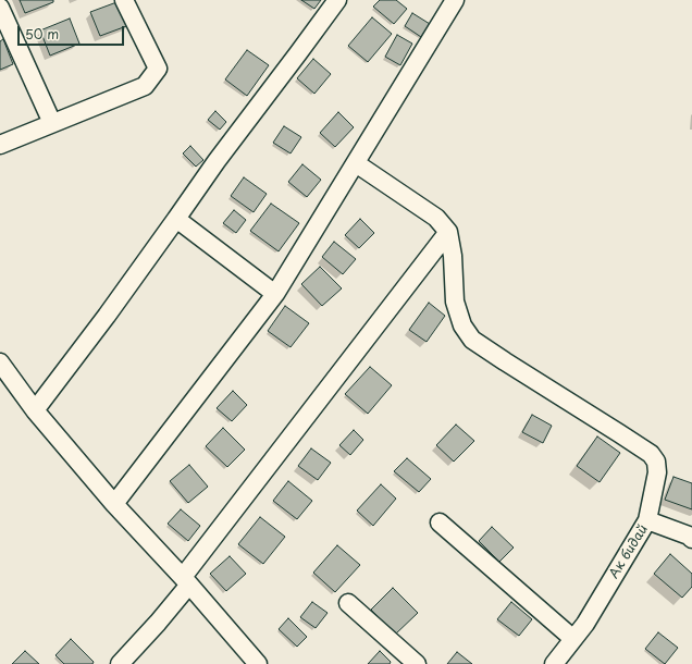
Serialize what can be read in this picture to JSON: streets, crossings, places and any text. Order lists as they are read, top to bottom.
{
  "streets": {
    "street": ["Ак бидай"]
  },
  "scale_bar": "50 m"
}
